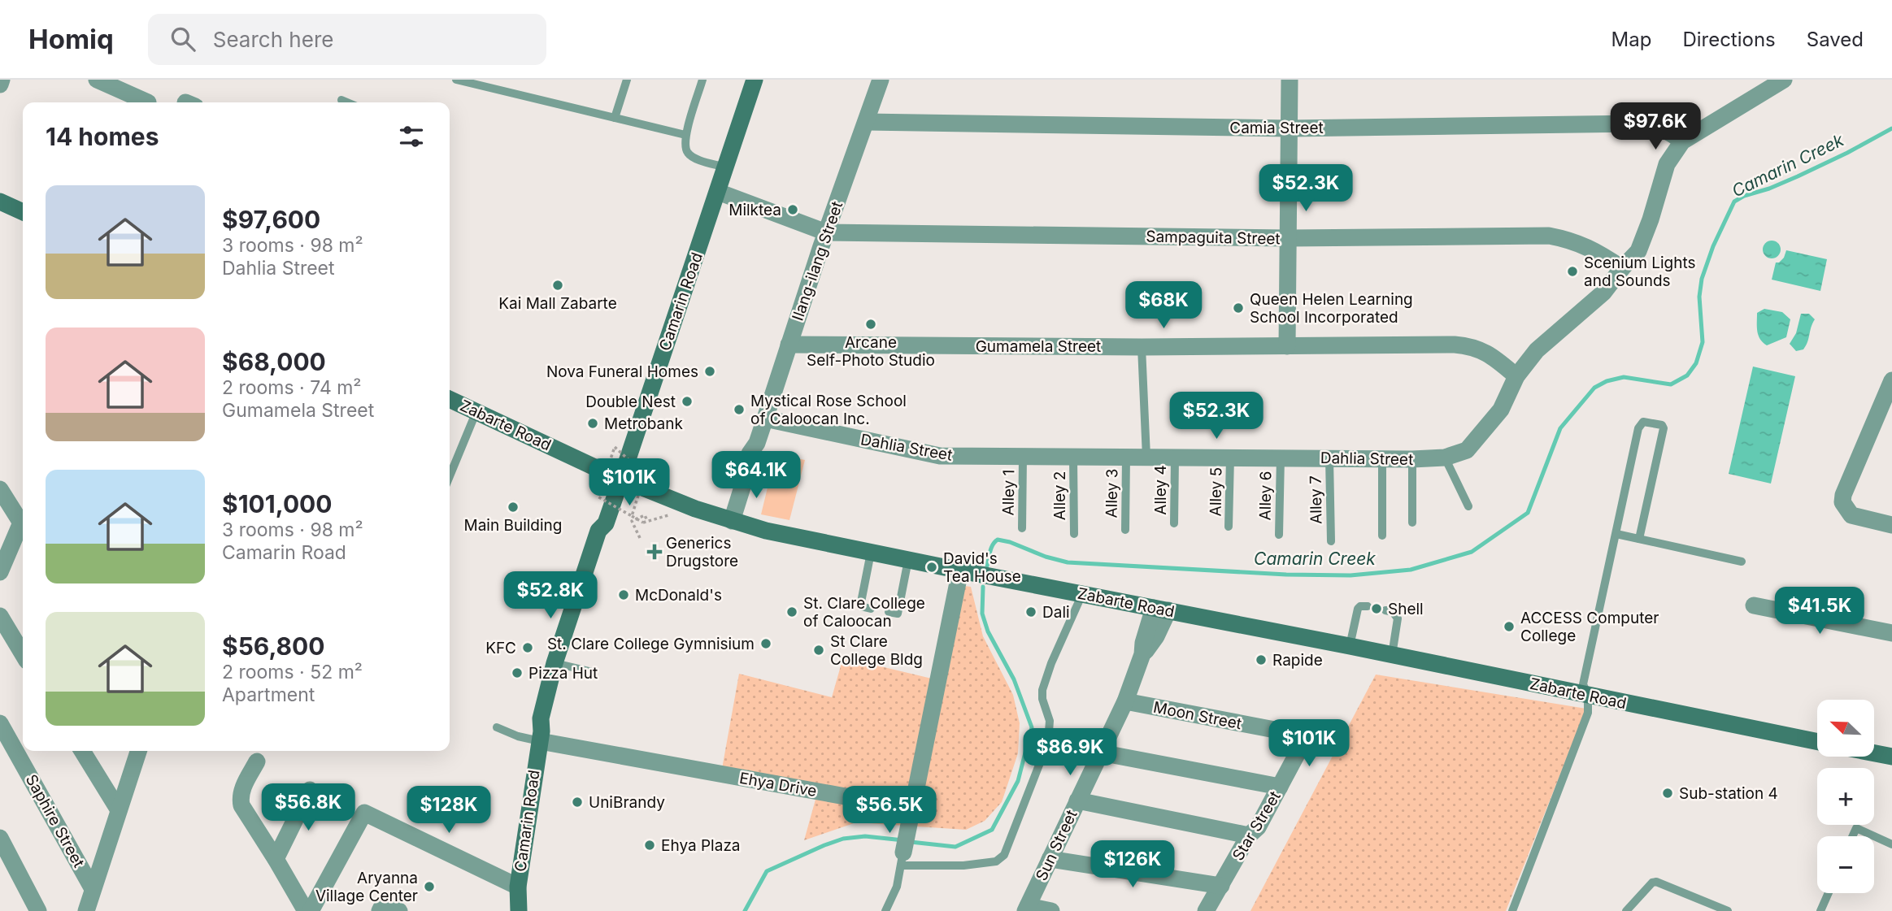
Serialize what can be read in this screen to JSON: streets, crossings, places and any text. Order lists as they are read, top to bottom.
{
  "streets": {
    "main road": ["Camarin Road", "Zabarte Road"],
    "street": [
      "Camia Street",
      "Sampaguita Street",
      "Ilang-ilang Street",
      "Gumamela Street",
      "Dahlia Street",
      "Moon Street",
      "Ehya Drive",
      "Saphire Street",
      "Star Street",
      "Sun Street"
    ],
    "lane": [
      "Alley 4",
      "Alley 5",
      "Alley 1",
      "Alley 3",
      "Alley 2",
      "Alley 6",
      "Alley 7"
    ]
  },
  "crossings": [
    ["Camia Street", "Ilang-ilang Street"],
    ["Camia Street", "Dahlia Street"],
    ["Sampaguita Street", "Ilang-ilang Street"],
    ["Sampaguita Street", "Camarin Road"],
    ["Sampaguita Street", "Dahlia Street"],
    ["Ilang-ilang Street", "Gumamela Street"],
    ["Ilang-ilang Street", "Zabarte Road"],
    ["Ilang-ilang Street", "Dahlia Street"],
    ["Camarin Road", "Zabarte Road"],
    ["Camarin Road", "Ehya Drive"],
    ["Gumamela Street", "Dahlia Street"],
    ["Zabarte Road", "Sun Street"],
    ["Dahlia Street", "Alley 4"],
    ["Dahlia Street", "Alley 5"],
    ["Dahlia Street", "Alley 1"],
    ["Dahlia Street", "Alley 3"],
    ["Dahlia Street", "Alley 2"],
    ["Dahlia Street", "Alley 6"],
    ["Dahlia Street", "Alley 7"],
    ["Moon Street", "Star Street"],
    ["Moon Street", "Sun Street"]
  ],
  "water": ["Camarin Creek"],
  "places": {
    "other": [
      "Milktea",
      "Scenium Lights and Sounds",
      "Kai Mall Zabarte",
      "Queen Helen Learning School Incorporated",
      "Arcane Self-Photo Studio",
      "Nova Funeral Homes",
      "Double Nest",
      "Mystical Rose School of Caloocan Inc.",
      "Metrobank",
      "Main Building",
      "David's Tea House",
      "McDonald's",
      "Shell",
      "St. Clare College of Caloocan",
      "Dali",
      "ACCESS Computer College",
      "St. Clare College Gymnisium",
      "KFC",
      "St Clare College Bldg",
      "Rapide",
      "Pizza Hut",
      "Sub-station 4",
      "UniBrandy",
      "Ehya Plaza",
      "Aryanna Village Center"
    ],
    "health": ["Generics Drugstore"]
  },
  "north": "top left",
  "page": {
    "header": "Homiq",
    "search": "Search here",
    "nav": ["Map", "Directions", "Saved"],
    "price": [
      "$97.6K",
      "$52.3K",
      "$68K",
      "$52.3K",
      "$64.1K",
      "$101K",
      "$52.8K",
      "$41.5K",
      "$101K",
      "$86.9K",
      "$56.8K",
      "$128K",
      "$56.5K",
      "$126K"
    ],
    "heading": "14 homes",
    "list": [
      {
        "name": "$97,600",
        "note": "3 rooms · 98 m² · Dahlia Street"
      },
      {
        "name": "$68,000",
        "note": "2 rooms · 74 m² · Gumamela Street"
      },
      {
        "name": "$101,000",
        "note": "3 rooms · 98 m² · Camarin Road"
      },
      {
        "name": "$56,800",
        "note": "2 rooms · 52 m² · Apartment"
      }
    ],
    "map_buttons": ["+", "−"]
  }
}
